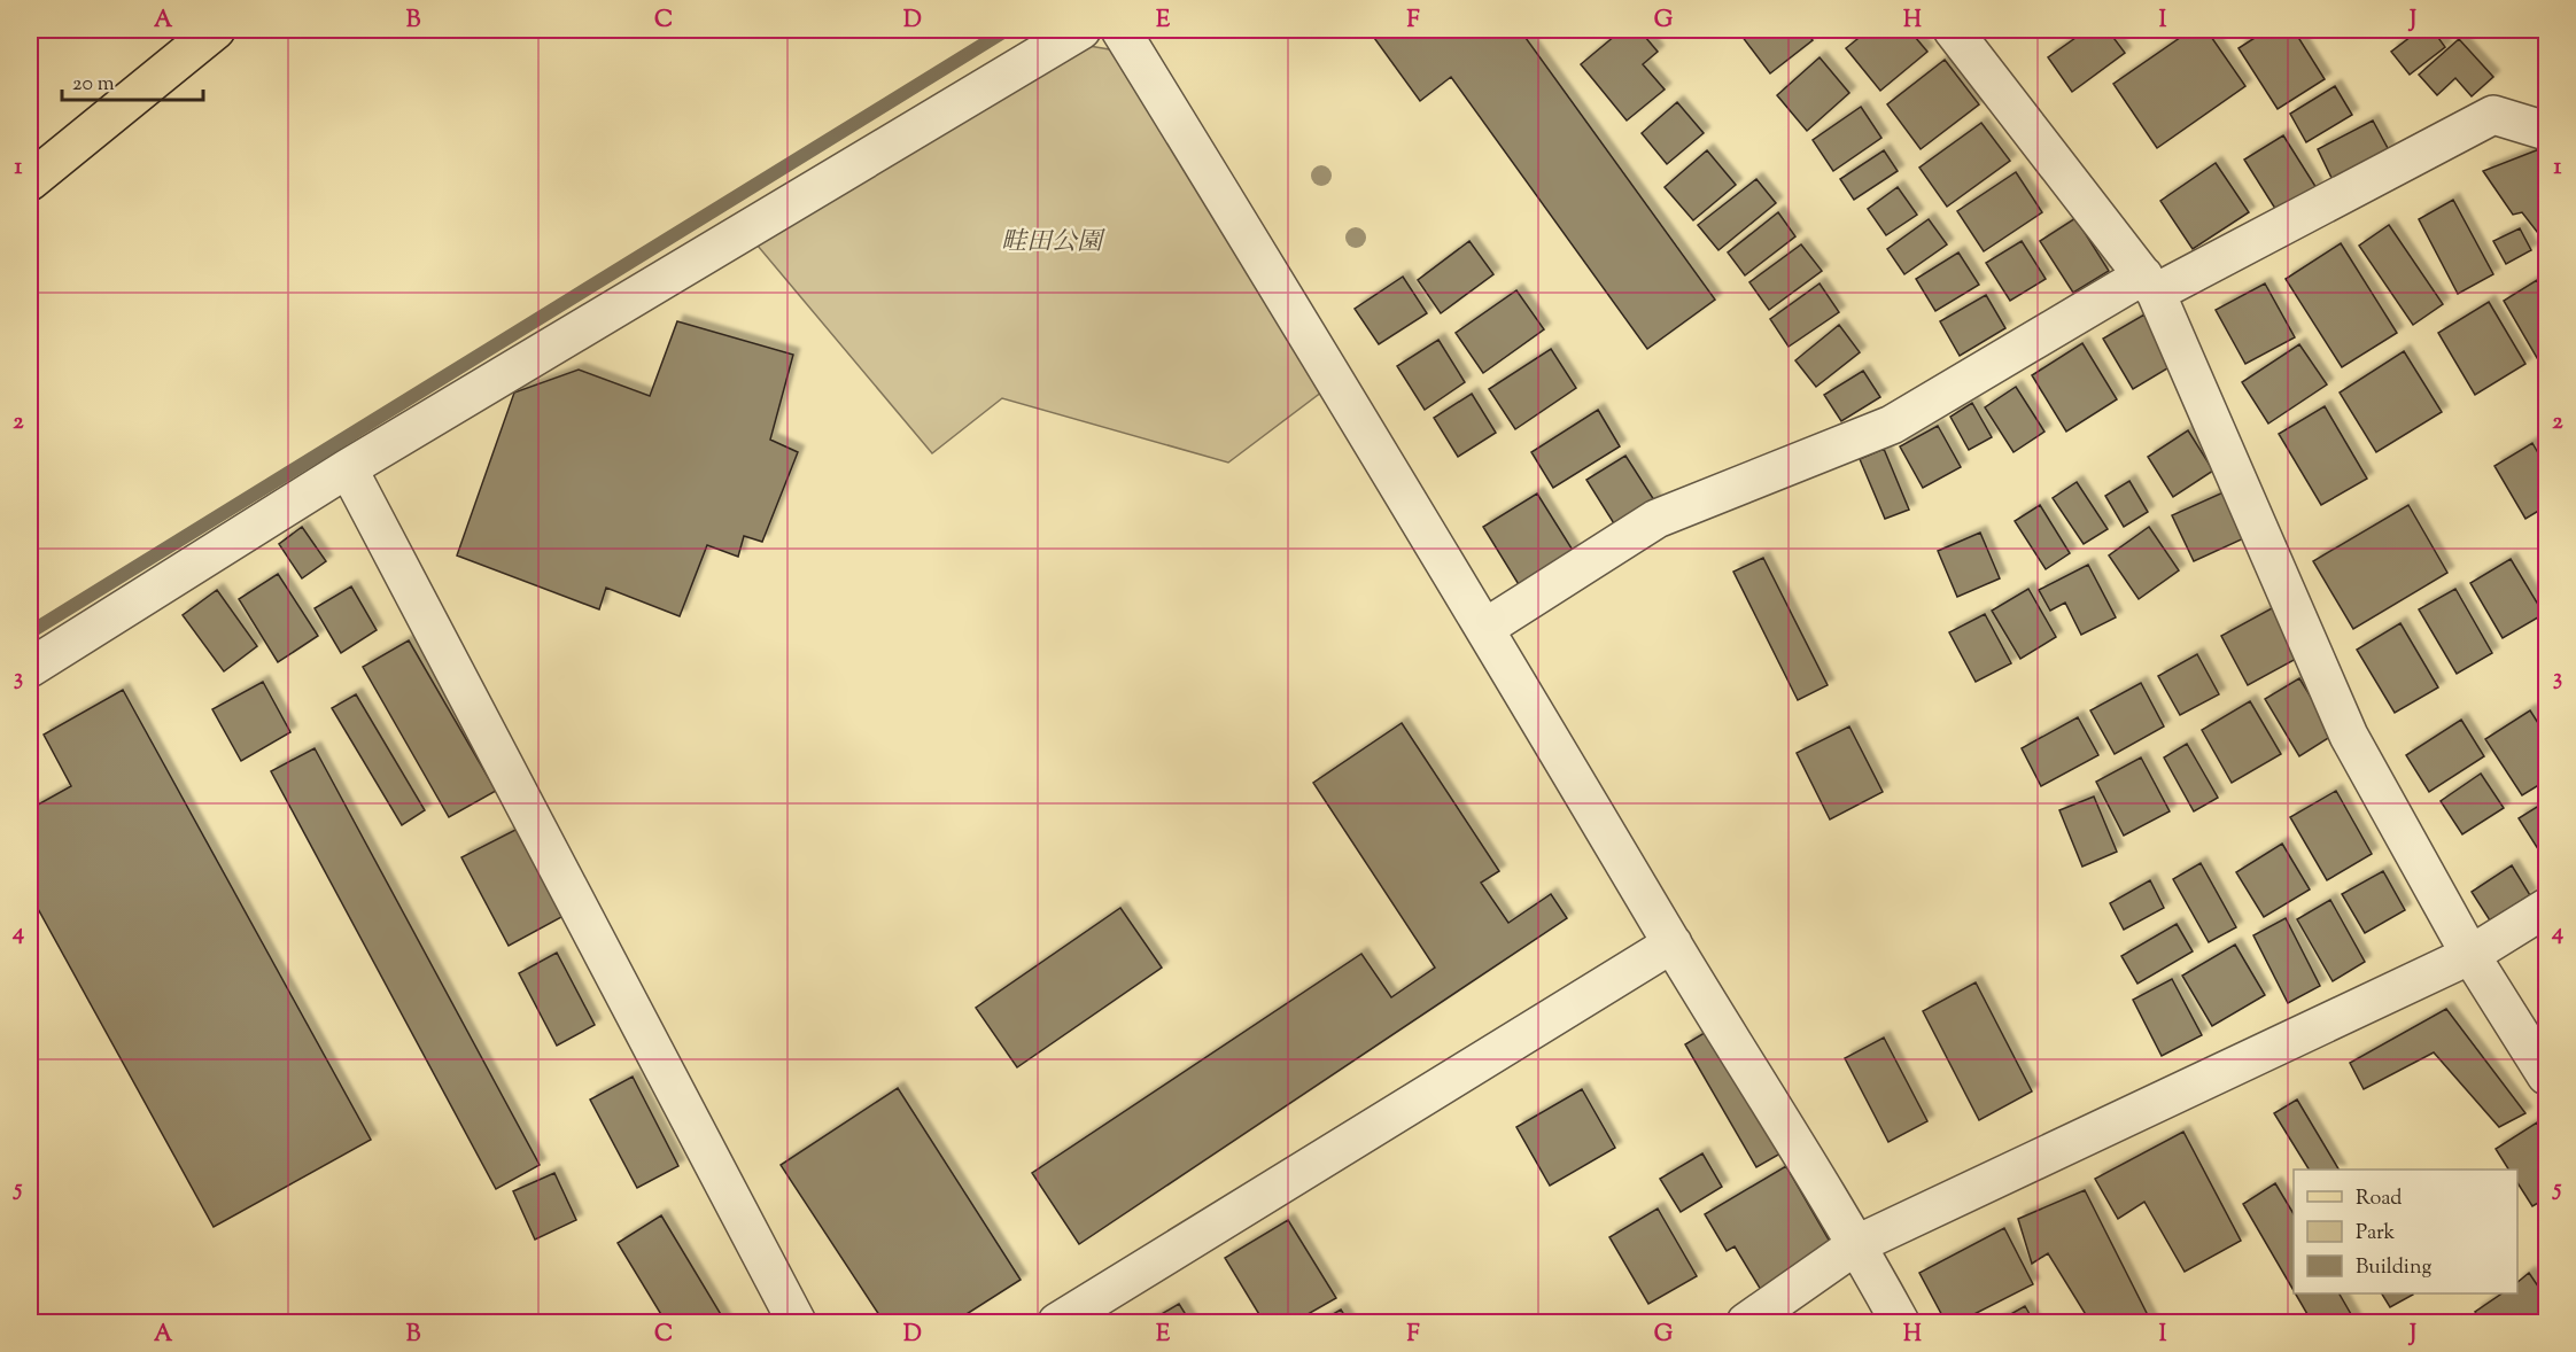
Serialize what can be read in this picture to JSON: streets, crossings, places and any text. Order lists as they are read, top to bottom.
{
  "parks": ["畦田公園"],
  "legend": ["Road", "Park", "Building"],
  "scale_bar": "20 m",
  "grid": {
    "columns": [
      "A",
      "B",
      "C",
      "D",
      "E",
      "F",
      "G",
      "H",
      "I",
      "J"
    ],
    "rows": [
      "1",
      "2",
      "3",
      "4",
      "5"
    ]
  }
}
